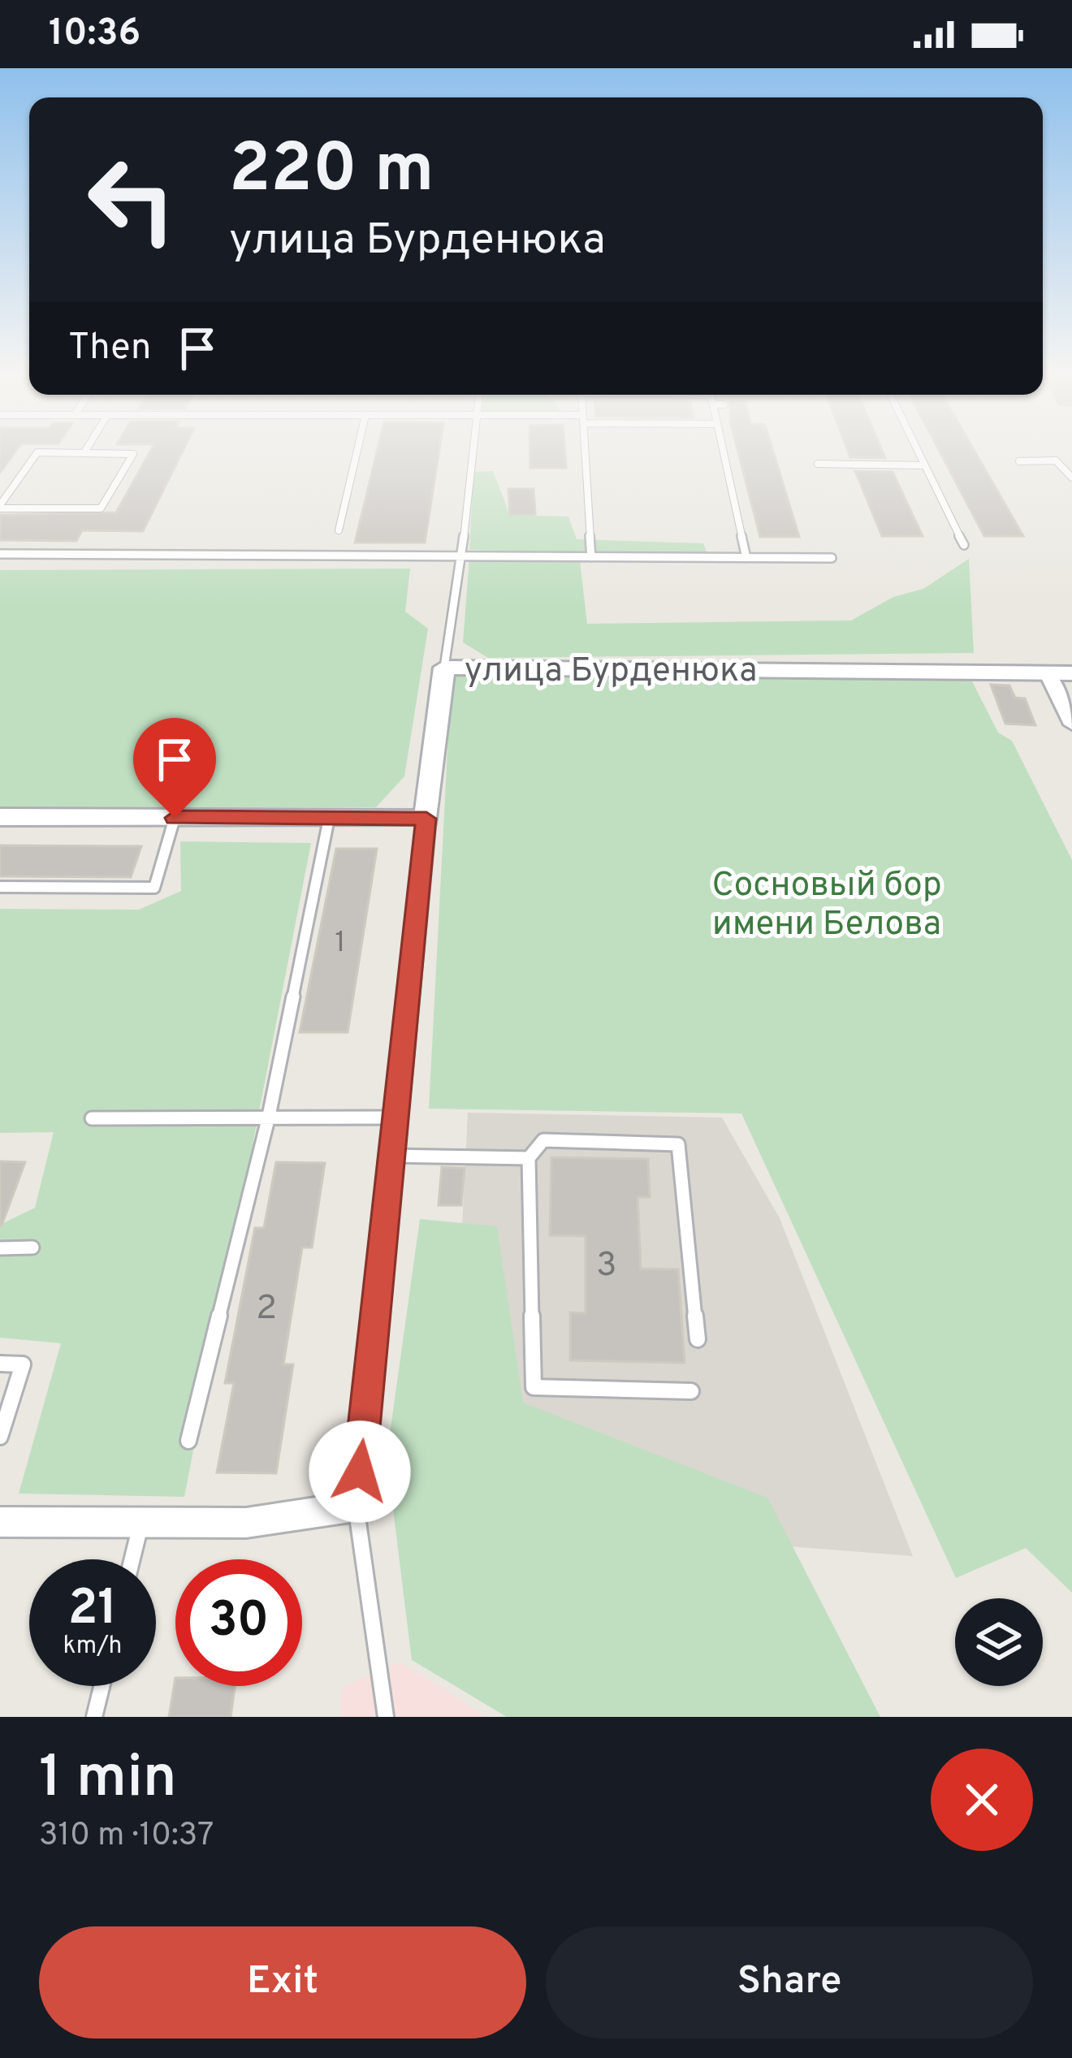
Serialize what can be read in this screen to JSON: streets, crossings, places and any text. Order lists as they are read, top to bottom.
{
  "streets": {
    "street": ["улица Бурденюка"]
  },
  "parks": ["Сосновый бор имени Белова"],
  "house_numbers": ["1", "3", "2"],
  "page": {
    "status": "10:36",
    "turn": ["220 m", "улица Бурденюка"],
    "then": "Then",
    "speed": "21 km/h",
    "limit": "30",
    "heading": ["1 min", "310 m · 10:37"],
    "buttons": ["Exit", "Share"]
  }
}
